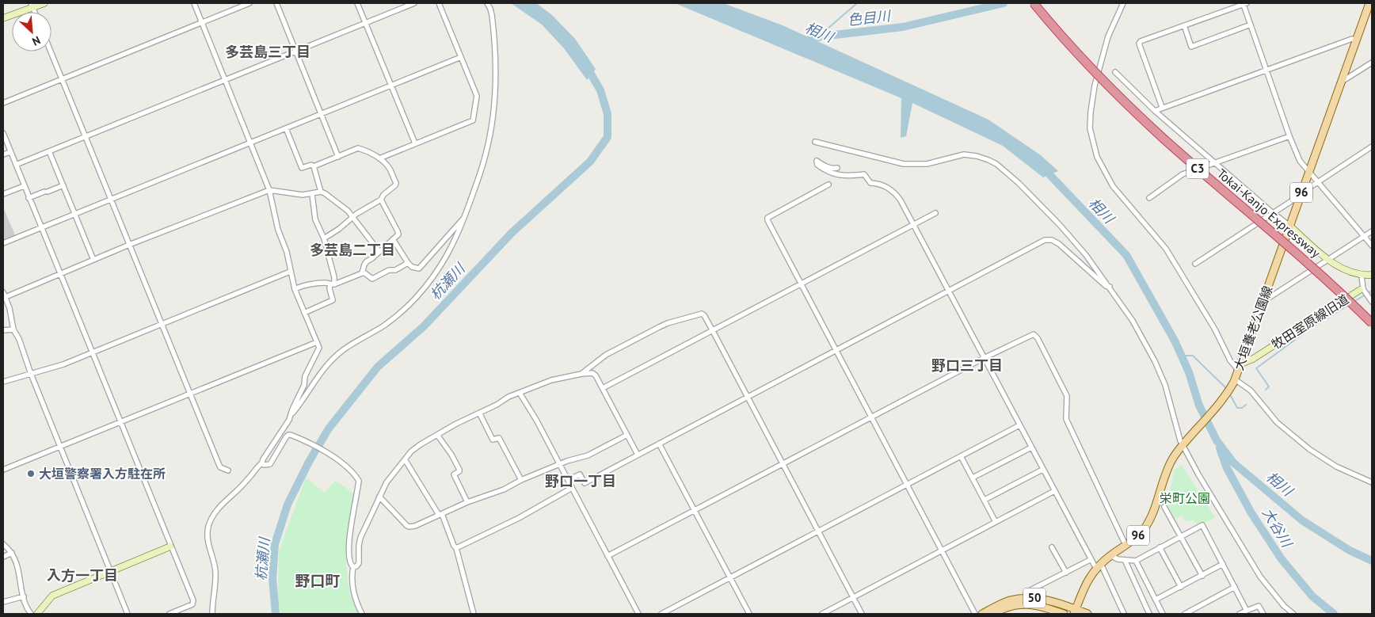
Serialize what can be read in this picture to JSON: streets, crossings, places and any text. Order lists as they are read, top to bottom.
{
  "streets": {
    "highway": ["C3", "Tokai-Kanjo Expressway"],
    "main road": ["96", "大垣養老公園線", "50"],
    "street": ["牧田室原線旧道"]
  },
  "crossings": [
    ["牧田室原線旧道", "大垣養老公園線"],
    ["大垣養老公園線", "50"]
  ],
  "districts": [
    "多芸島三丁目",
    "多芸島二丁目",
    "野口三丁目",
    "野口一丁目",
    "入方一丁目",
    "野口町"
  ],
  "water": [
    "色目川",
    "相川",
    "杭瀬川",
    "大谷川"
  ],
  "parks": ["栄町公園"],
  "places": ["大垣警察署入方駐在所"],
  "north": "bottom right"
}
